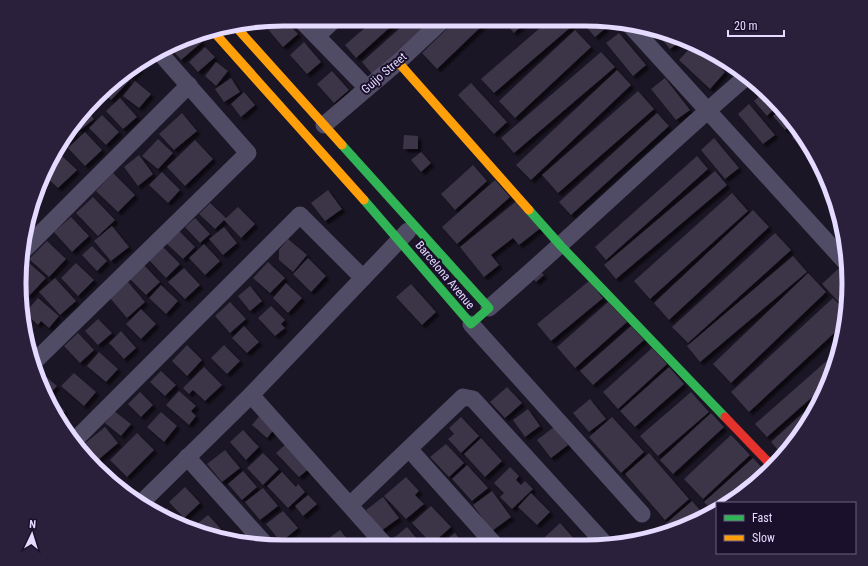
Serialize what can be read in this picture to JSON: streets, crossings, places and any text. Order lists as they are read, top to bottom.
{
  "streets": {
    "street": ["Guijo Street", "Barcelona Avenue"]
  },
  "crossings": [
    ["Guijo Street", "Barcelona Avenue"]
  ],
  "legend": ["Fast", "Slow"],
  "scale_bar": "20 m",
  "north": "top"
}
